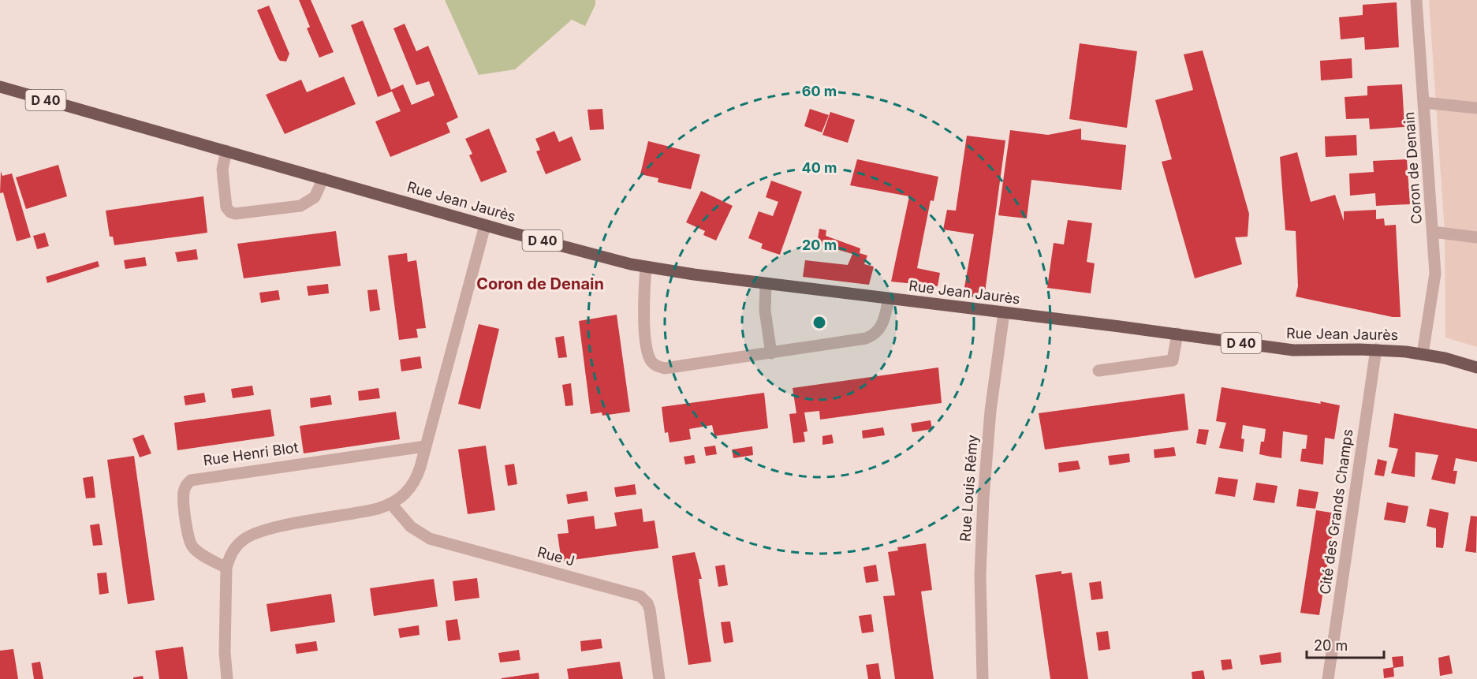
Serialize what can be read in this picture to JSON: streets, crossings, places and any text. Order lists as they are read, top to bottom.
{
  "streets": {
    "main road": ["D 40", "Rue Jean Jaurès"],
    "street": [
      "Coron de Denain",
      "Rue Henri Blot",
      "Rue Louis Rémy",
      "Cité des Grands Champs",
      "Rue J"
    ]
  },
  "crossings": [
    ["Coron de Denain", "Rue Jean Jaurès"],
    ["Rue Jean Jaurès", "Rue Louis Rémy"],
    ["Rue Jean Jaurès", "Cité des Grands Champs"]
  ],
  "districts": ["Coron de Denain"],
  "scale_bar": "20 m",
  "rings": ["60 m", "40 m", "20 m"]
}
